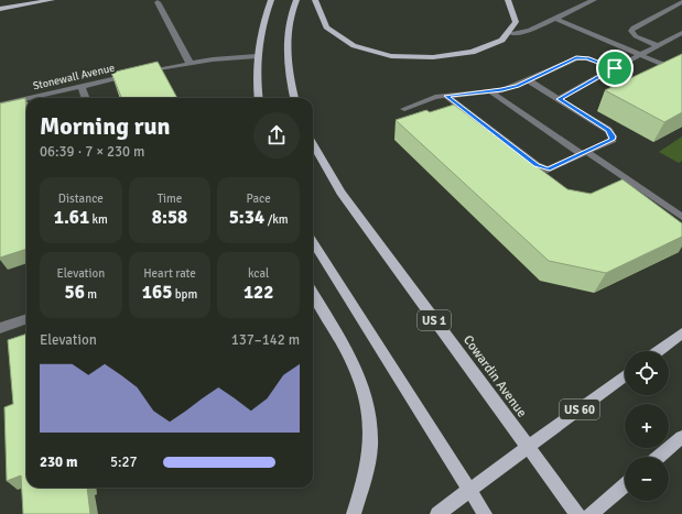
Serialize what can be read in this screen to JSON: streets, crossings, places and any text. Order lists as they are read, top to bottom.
{
  "streets": {
    "main road": ["US 1", "Cowardin Avenue", "US 60"],
    "street": ["Stonewall Avenue"]
  },
  "crossings": [
    ["Cowardin Avenue", "US 60"]
  ],
  "page": {
    "heading": ["Morning run", "06:39 · 7 × 230 m"],
    "stats": [
      ["Distance", "1.61 km"],
      ["Time", "8:58"],
      ["Pace", "5:34 /km"],
      ["Elevation", "56 m"],
      ["Heart rate", "165 bpm"],
      ["kcal", "122"]
    ],
    "chart": ["Elevation", "137–142 m"],
    "map_buttons": ["+", "−"],
    "list": [
      {
        "name": "230 m",
        "note": "5:27"
      }
    ]
  }
}
